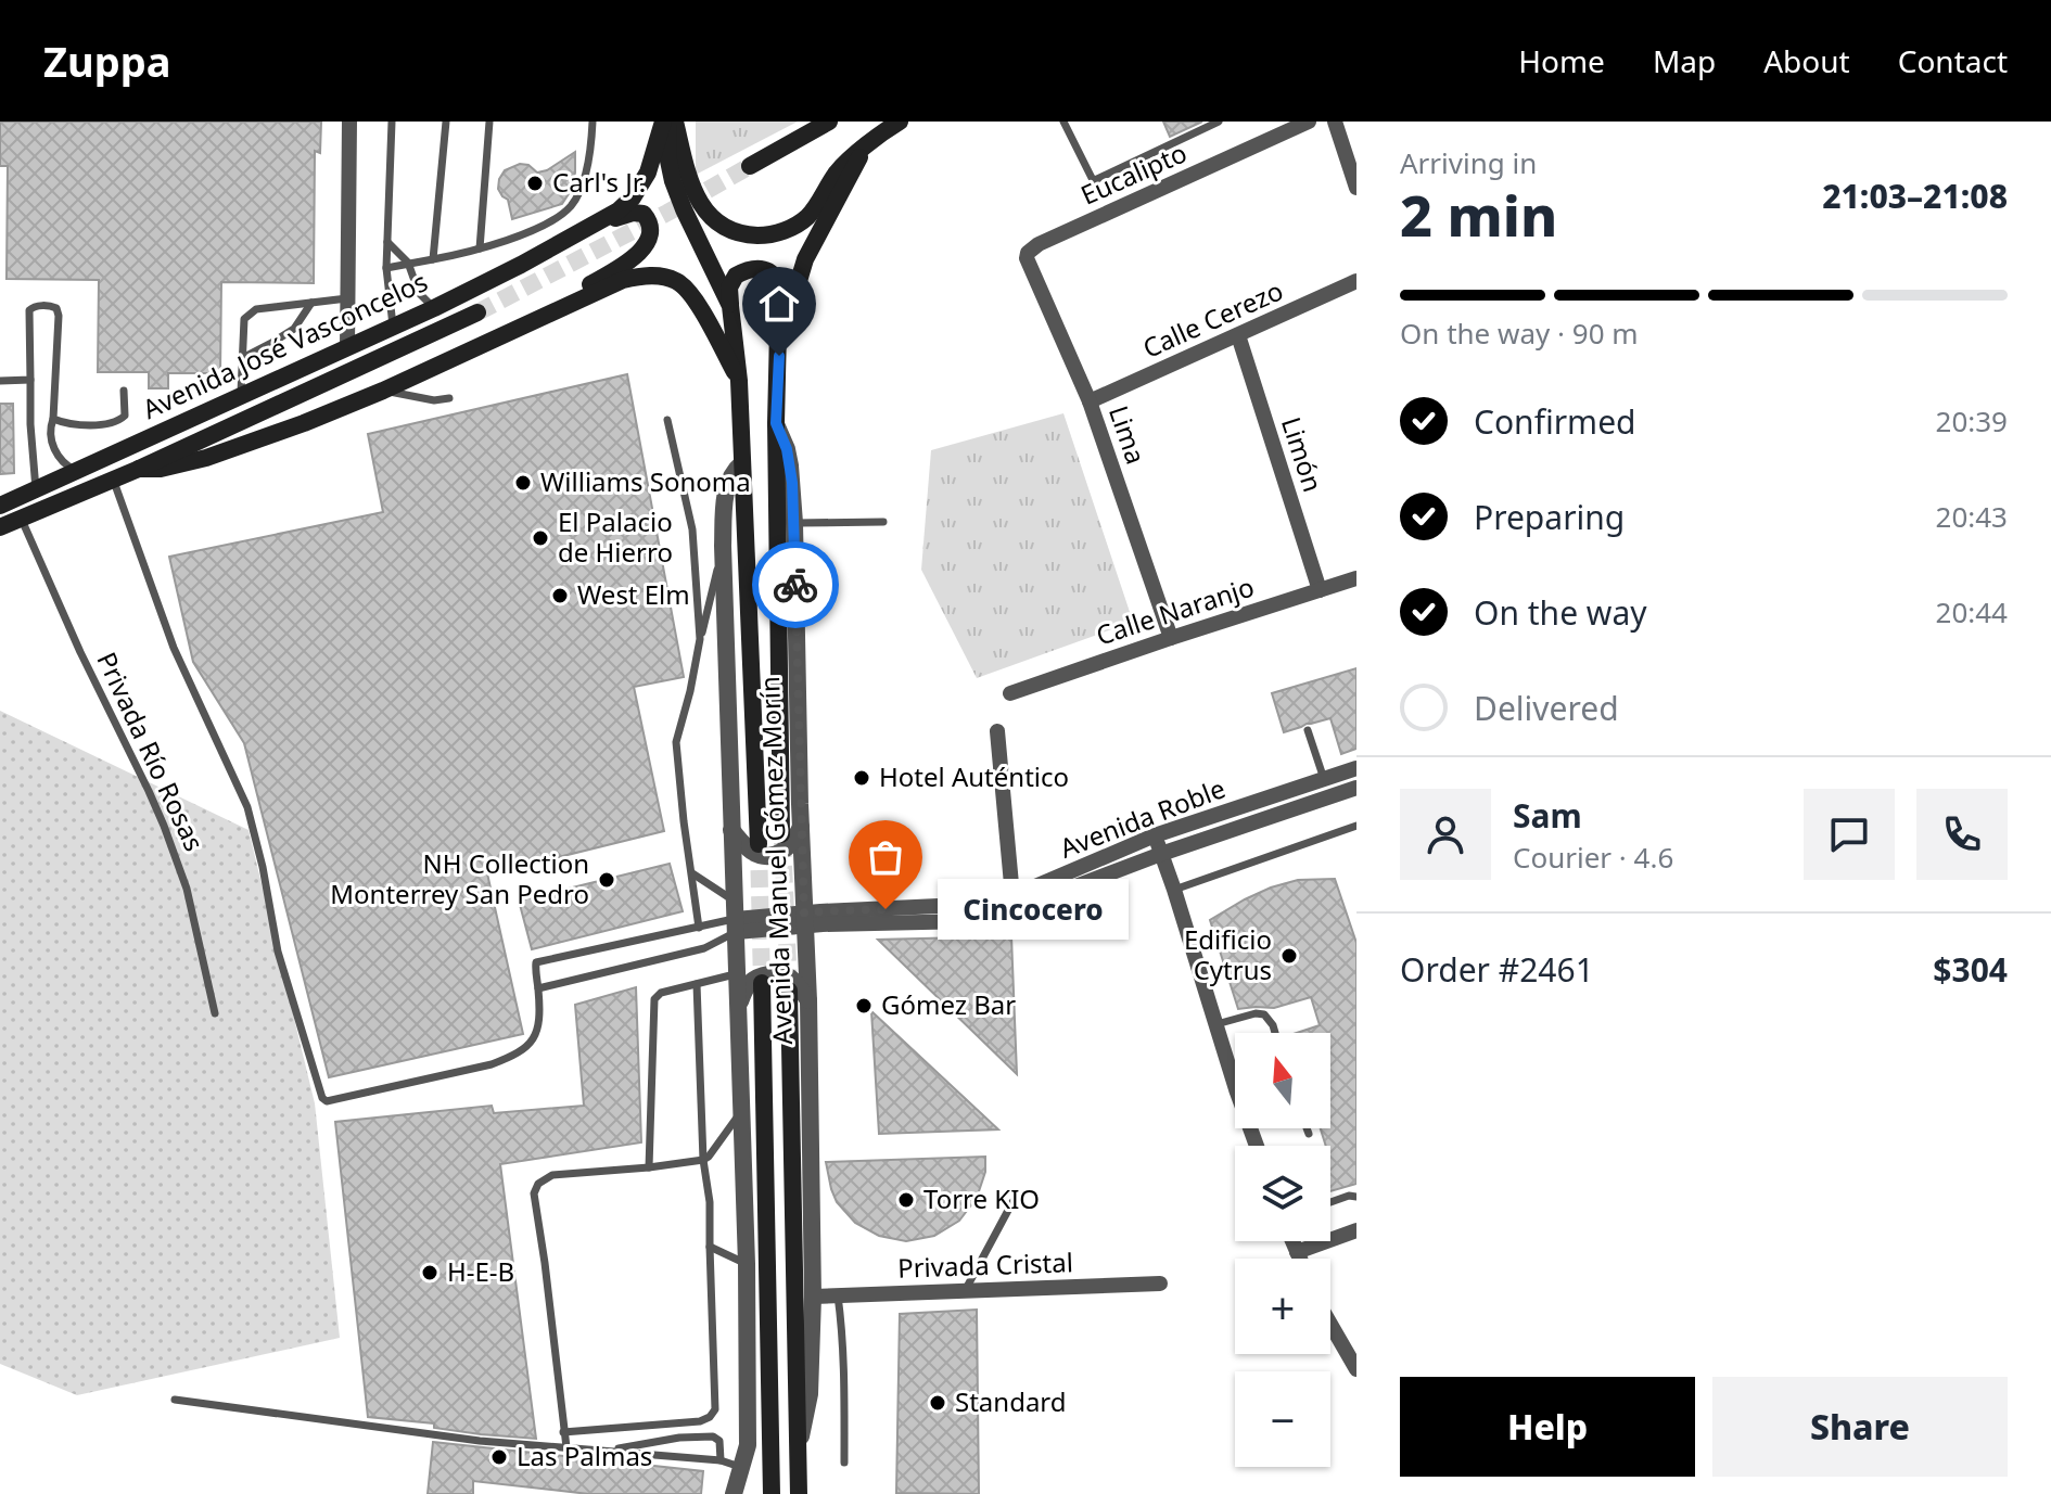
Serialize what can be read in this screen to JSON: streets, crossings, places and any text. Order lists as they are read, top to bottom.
{
  "streets": {
    "main road": ["Avenida José Vasconcelos", "Avenida Manuel Gómez Morín"],
    "street": [
      "Eucalipto",
      "Calle Cerezo",
      "Lima",
      "Limón",
      "Calle Naranjo",
      "Avenida Roble",
      "Privada Cristal"
    ],
    "lane": ["Privada Río Rosas"]
  },
  "crossings": [
    ["Eucalipto", "Lima"],
    ["Calle Cerezo", "Lima"],
    ["Calle Cerezo", "Limón"],
    ["Avenida José Vasconcelos", "Privada Río Rosas"],
    ["Lima", "Calle Naranjo"],
    ["Limón", "Calle Naranjo"],
    ["Avenida Roble", "Avenida Manuel Gómez Morín"],
    ["Avenida Manuel Gómez Morín", "Privada Cristal"]
  ],
  "places": [
    "Carl's Jr.",
    "Williams Sonoma",
    "El Palacio de Hierro",
    "West Elm",
    "Hotel Auténtico",
    "NH Collection Monterrey San Pedro",
    "Cincocero",
    "Edificio Cytrus",
    "Gómez Bar",
    "Torre KIO",
    "H-E-B",
    "Standard",
    "Las Palmas"
  ],
  "north": "top",
  "page": {
    "header": "Zuppa",
    "nav": [
      "Home",
      "Map",
      "About",
      "Contact"
    ],
    "heading": ["2 min", "Arriving in", "21:03–21:08"],
    "panel": [
      "Sam",
      "Courier · 4.6",
      "Order #2461",
      "$304"
    ],
    "bar": "On the way · 90 m",
    "list": [
      ["Confirmed", "20:39"],
      ["Preparing", "20:43"],
      ["On the way", "20:44"],
      "Delivered"
    ],
    "bubble": "Cincocero",
    "map_buttons": ["+", "−"],
    "buttons": ["Help", "Share"]
  }
}
